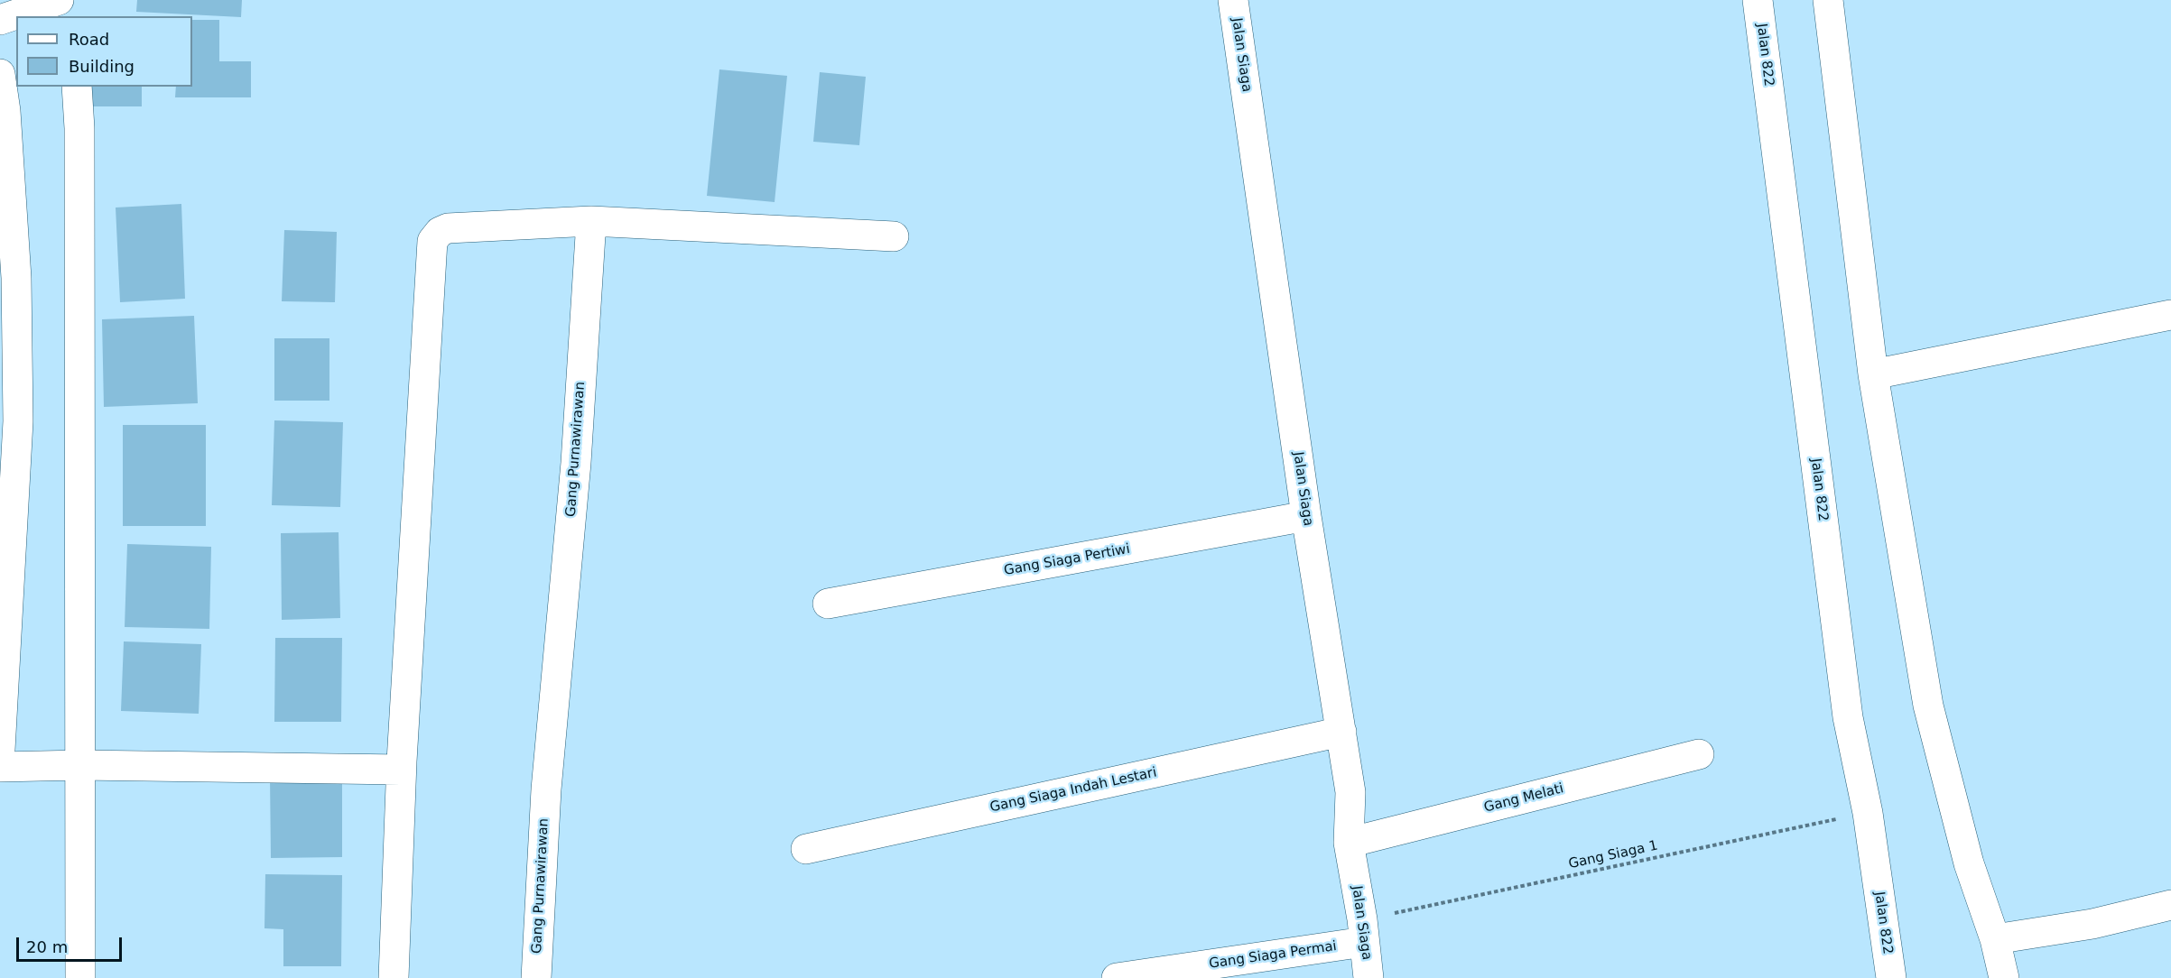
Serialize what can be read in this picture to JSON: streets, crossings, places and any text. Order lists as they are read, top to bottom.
{
  "streets": {
    "main road": [
      "Jalan Siaga",
      "Jalan 822",
      "Gang Purnawirawan",
      "Gang Siaga Pertiwi",
      "Gang Siaga Indah Lestari",
      "Gang Melati",
      "Gang Siaga Permai"
    ],
    "path": ["Gang Siaga 1"]
  },
  "crossings": [
    ["Jalan Siaga", "Gang Siaga Pertiwi"],
    ["Jalan Siaga", "Gang Siaga Indah Lestari"],
    ["Jalan Siaga", "Gang Melati"],
    ["Jalan Siaga", "Gang Siaga 1"],
    ["Jalan Siaga", "Gang Siaga Permai"],
    ["Jalan 822", "Gang Siaga 1"],
    ["Gang Siaga 1", "Gang Siaga Permai"]
  ],
  "legend": ["Road", "Building"],
  "scale_bar": "20 m"
}
